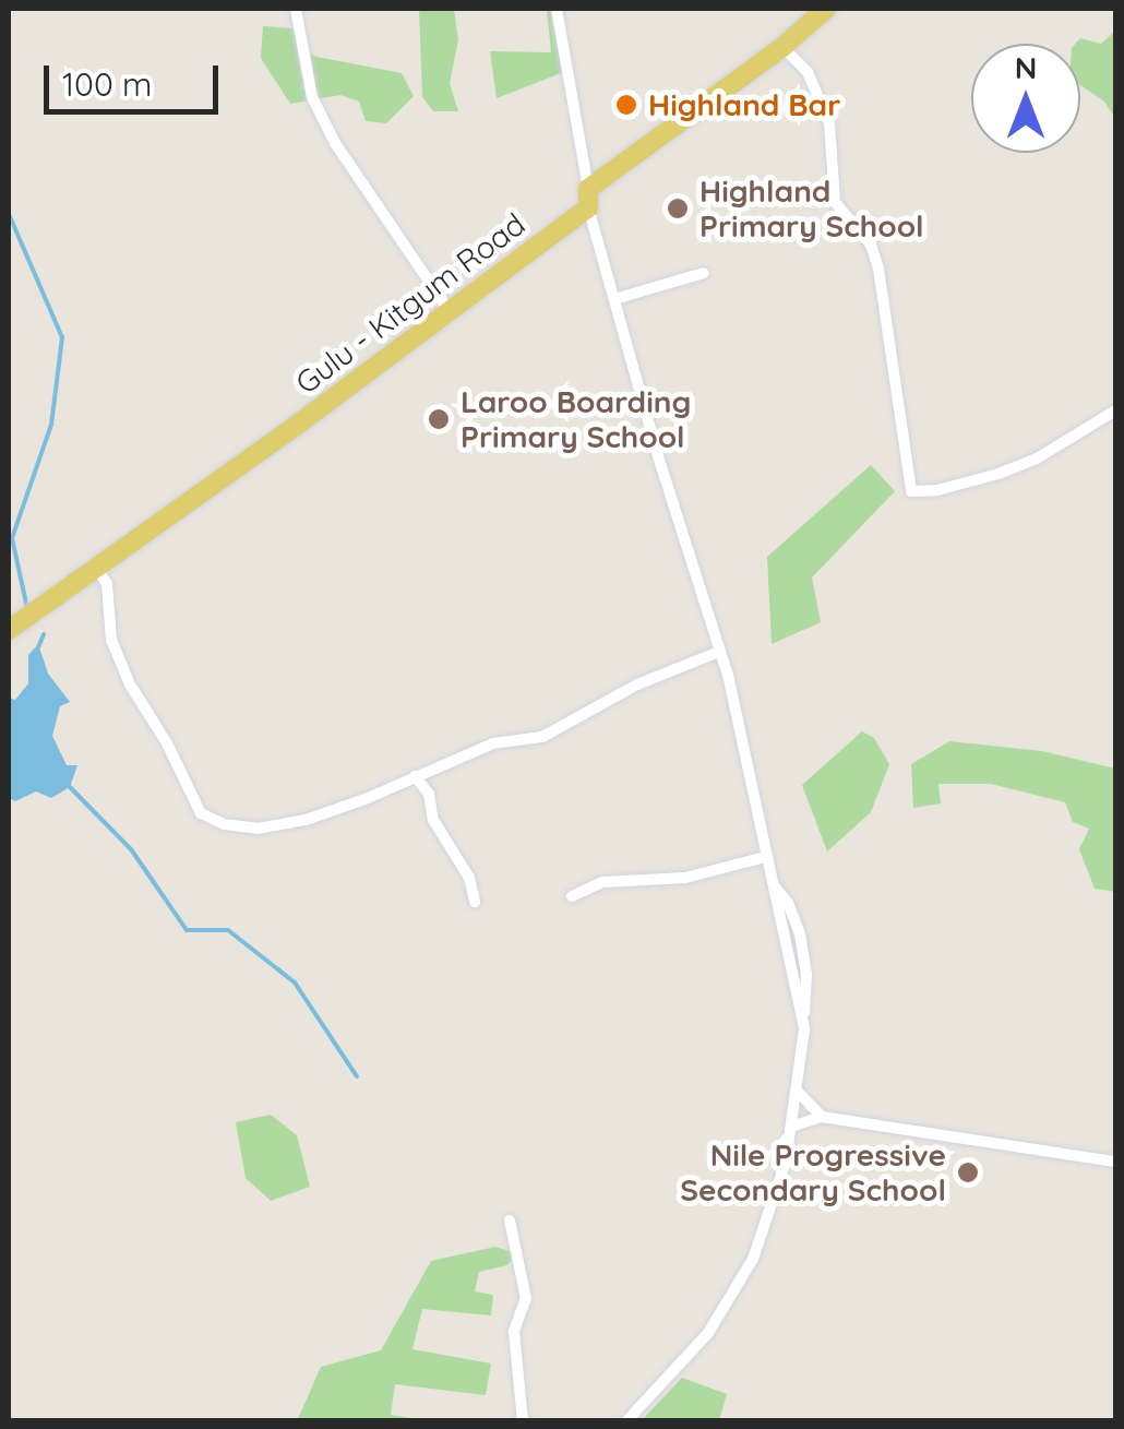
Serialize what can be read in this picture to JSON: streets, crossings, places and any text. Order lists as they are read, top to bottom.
{
  "streets": {
    "main road": ["Gulu - Kitgum Road"]
  },
  "places": [
    "Highland Bar",
    "Highland Primary School",
    "Laroo Boarding Primary School",
    "Nile Progressive Secondary School"
  ],
  "scale_bar": "100 m",
  "north": "top"
}
